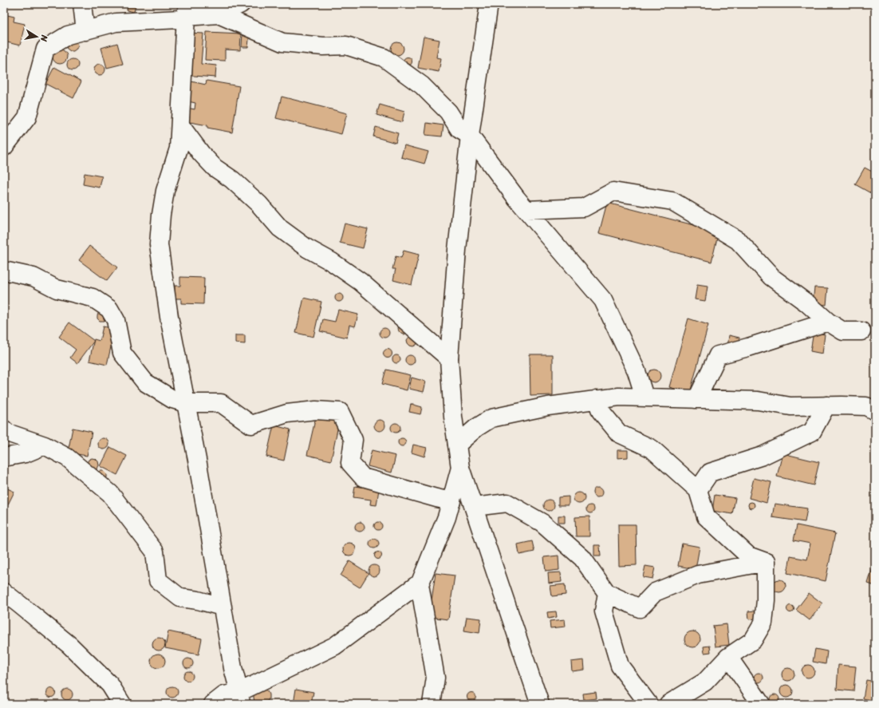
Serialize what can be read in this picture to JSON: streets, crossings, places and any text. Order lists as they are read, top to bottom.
{
  "north": "right"
}
